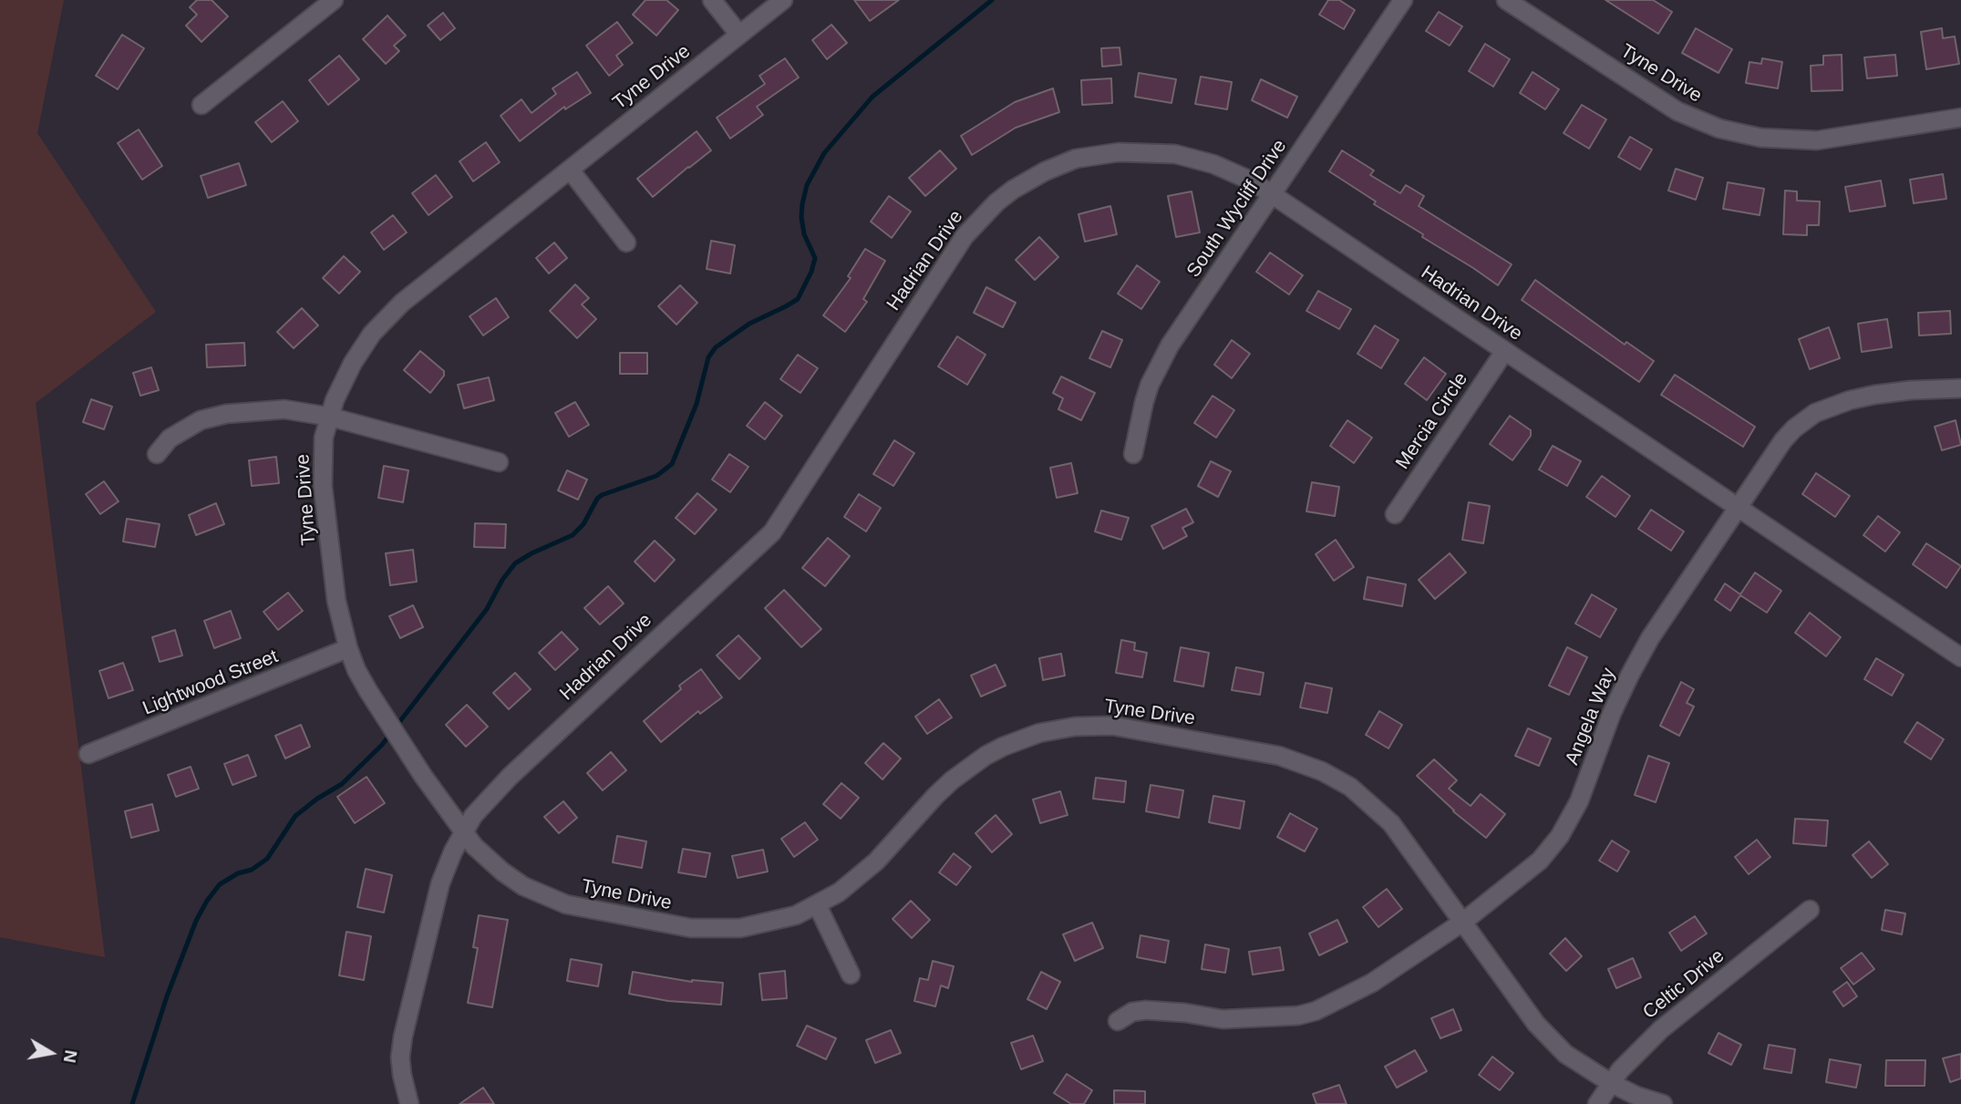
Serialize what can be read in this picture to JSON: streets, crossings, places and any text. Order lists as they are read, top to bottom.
{
  "streets": {
    "street": [
      "Tyne Drive",
      "South Wycliff Drive",
      "Hadrian Drive",
      "Mercia Circle",
      "Lightwood Street",
      "Angela Way",
      "Celtic Drive"
    ]
  },
  "crossings": [
    ["Tyne Drive", "Hadrian Drive"],
    ["Tyne Drive", "Lightwood Street"],
    ["Tyne Drive", "Angela Way"],
    ["Tyne Drive", "Celtic Drive"],
    ["South Wycliff Drive", "Hadrian Drive"],
    ["Hadrian Drive", "Mercia Circle"],
    ["Hadrian Drive", "Angela Way"]
  ],
  "north": "right"
}
